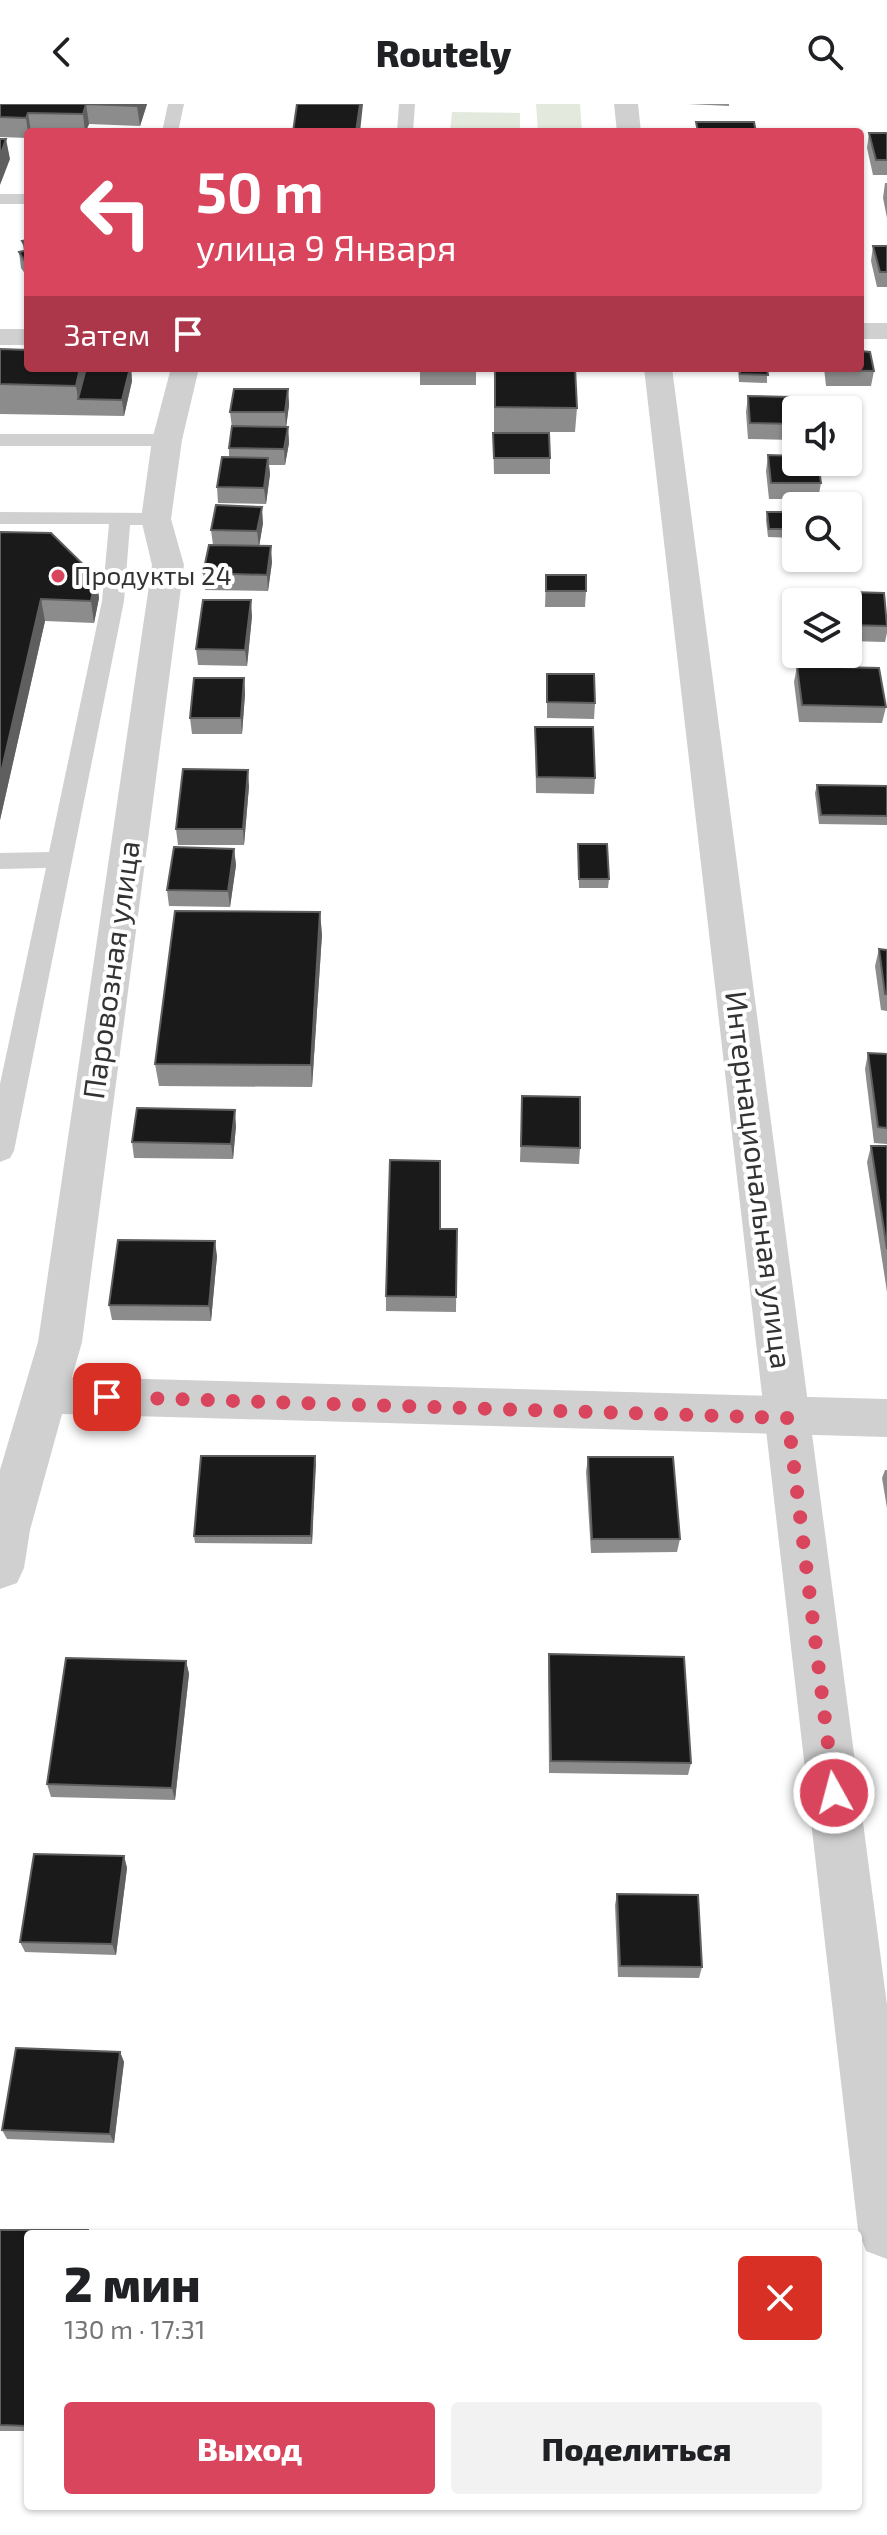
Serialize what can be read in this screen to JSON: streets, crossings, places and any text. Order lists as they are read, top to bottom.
{
  "streets": {
    "street": ["Паровозная улица", "Интернациональная улица"]
  },
  "places": ["Продукты 24"],
  "page": {
    "header": "Routely",
    "turn": ["50 m", "улица 9 Января"],
    "then": "Затем",
    "heading": ["2 мин", "130 m · 17:31"],
    "buttons": ["Выход", "Поделиться"]
  }
}
